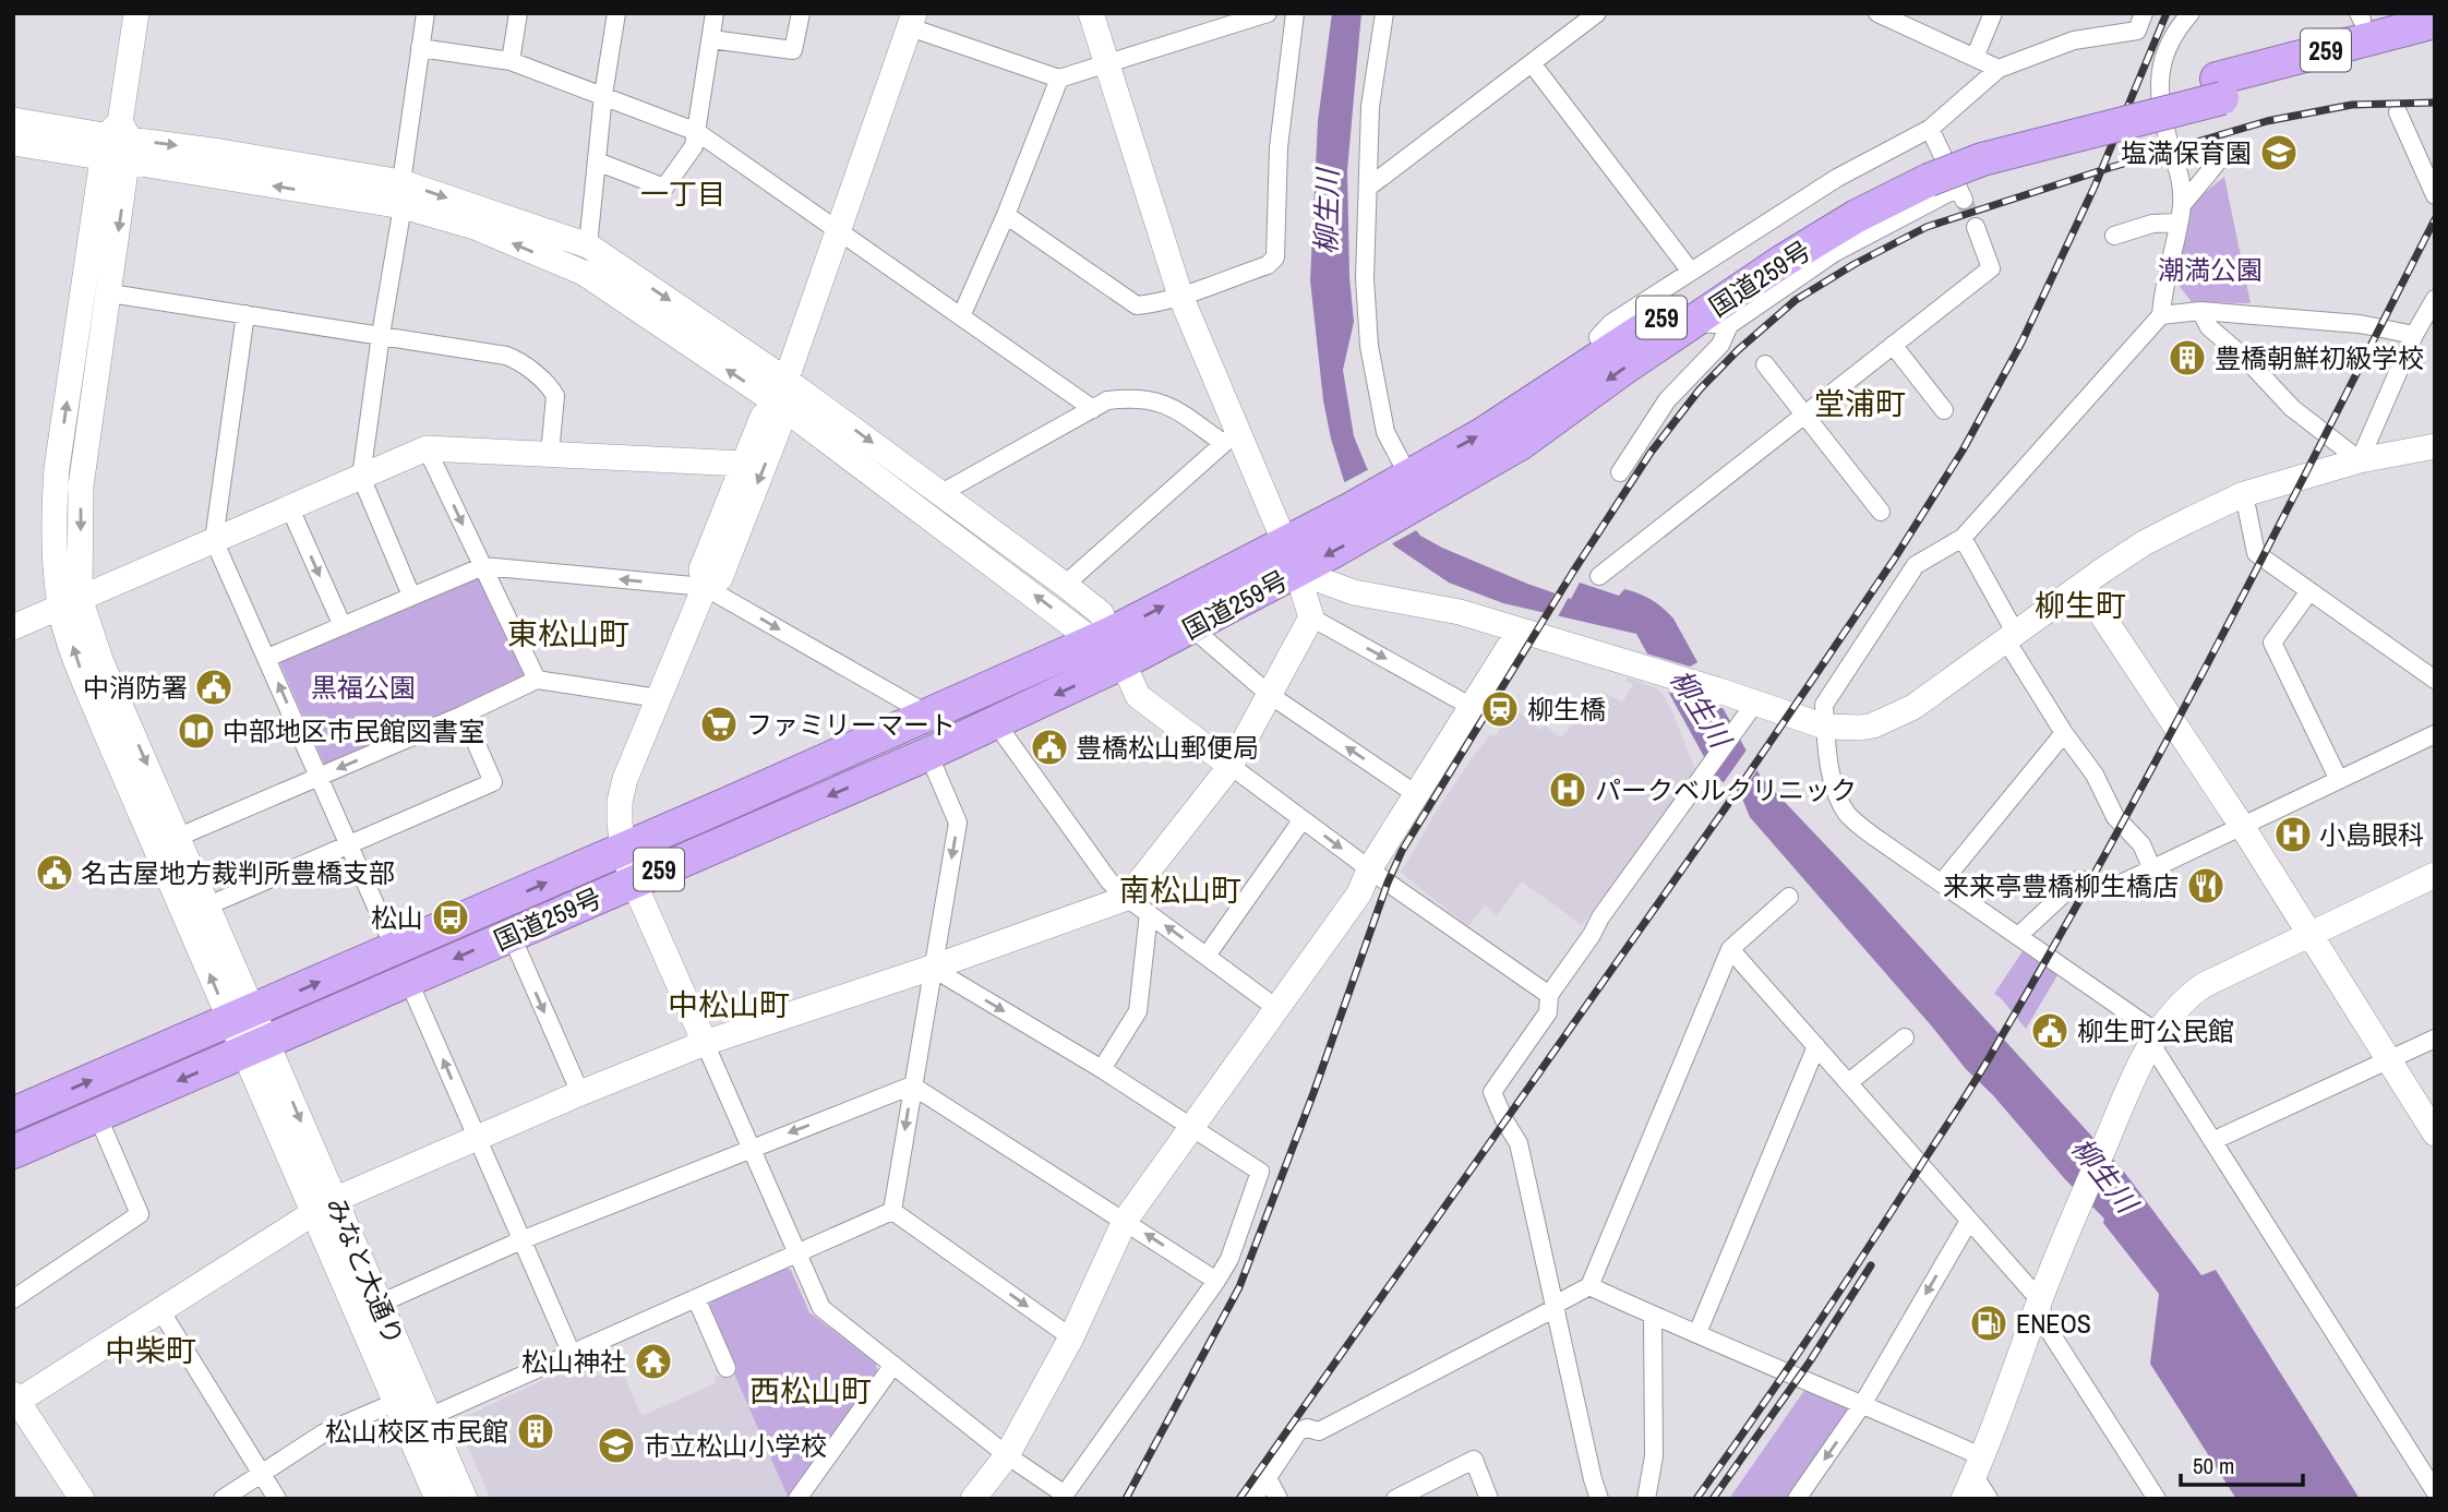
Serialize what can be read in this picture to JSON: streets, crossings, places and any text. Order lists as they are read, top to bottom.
{
  "streets": {
    "highway": ["259", "国道259号"],
    "street": ["みなと大通り"]
  },
  "crossings": [
    ["国道259号", "みなと大通り"]
  ],
  "districts": [
    "一丁目",
    "堂浦町",
    "柳生町",
    "東松山町",
    "南松山町",
    "中松山町",
    "中柴町",
    "西松山町"
  ],
  "water": ["柳生川"],
  "parks": ["潮満公園", "黒福公園"],
  "places": {
    "school or university": ["塩満保育園", "市立松山小学校"],
    "building": ["豊橋朝鮮初級学校", "松山校区市民館"],
    "public building": [
      "中消防署",
      "豊橋松山郵便局",
      "名古屋地方裁判所豊橋支部",
      "柳生町公民館"
    ],
    "station": ["柳生橋"],
    "supermarket": ["ファミリーマート"],
    "library": ["中部地区市民館図書室"],
    "hospital": ["パークベルクリニック", "小島眼科"],
    "restaurant": ["来来亭豊橋柳生橋店"],
    "bus stop": ["松山"],
    "fuel station": ["ENEOS"],
    "temple": ["松山神社"]
  },
  "scale_bar": "50 m"
}
